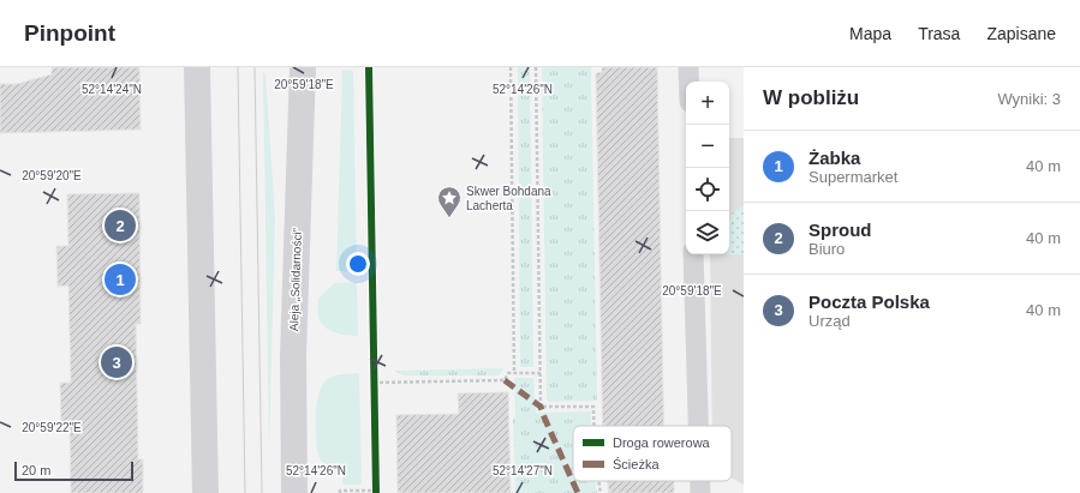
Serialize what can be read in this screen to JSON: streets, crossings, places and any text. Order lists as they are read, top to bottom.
{
  "streets": {
    "main road": ["Aleja „Solidarności”"]
  },
  "places": {
    "place": ["Skwer Bohdana Lacherta"]
  },
  "legend": ["Droga rowerowa", "Ścieżka"],
  "scale_bar": "20 m",
  "page": {
    "header": "Pinpoint",
    "nav": ["Mapa", "Trasa", "Zapisane"],
    "heading": ["W pobliżu", "Wyniki: 3"],
    "map_buttons": ["+", "−"],
    "list": [
      {
        "mark": "1",
        "name": "Żabka",
        "note": "Supermarket",
        "value": "40 m"
      },
      {
        "mark": "2",
        "name": "Sproud",
        "note": "Biuro",
        "value": "40 m"
      },
      {
        "mark": "3",
        "name": "Poczta Polska",
        "note": "Urząd",
        "value": "40 m"
      }
    ],
    "pins": ["2", "1", "3"],
    "scale": "20 m"
  },
  "coordinates": [
    "20°59'18\"E",
    "52°14'24\"N",
    "52°14'26\"N",
    "20°59'20\"E",
    "20°59'22\"E",
    "52°14'27\"N"
  ]
}
